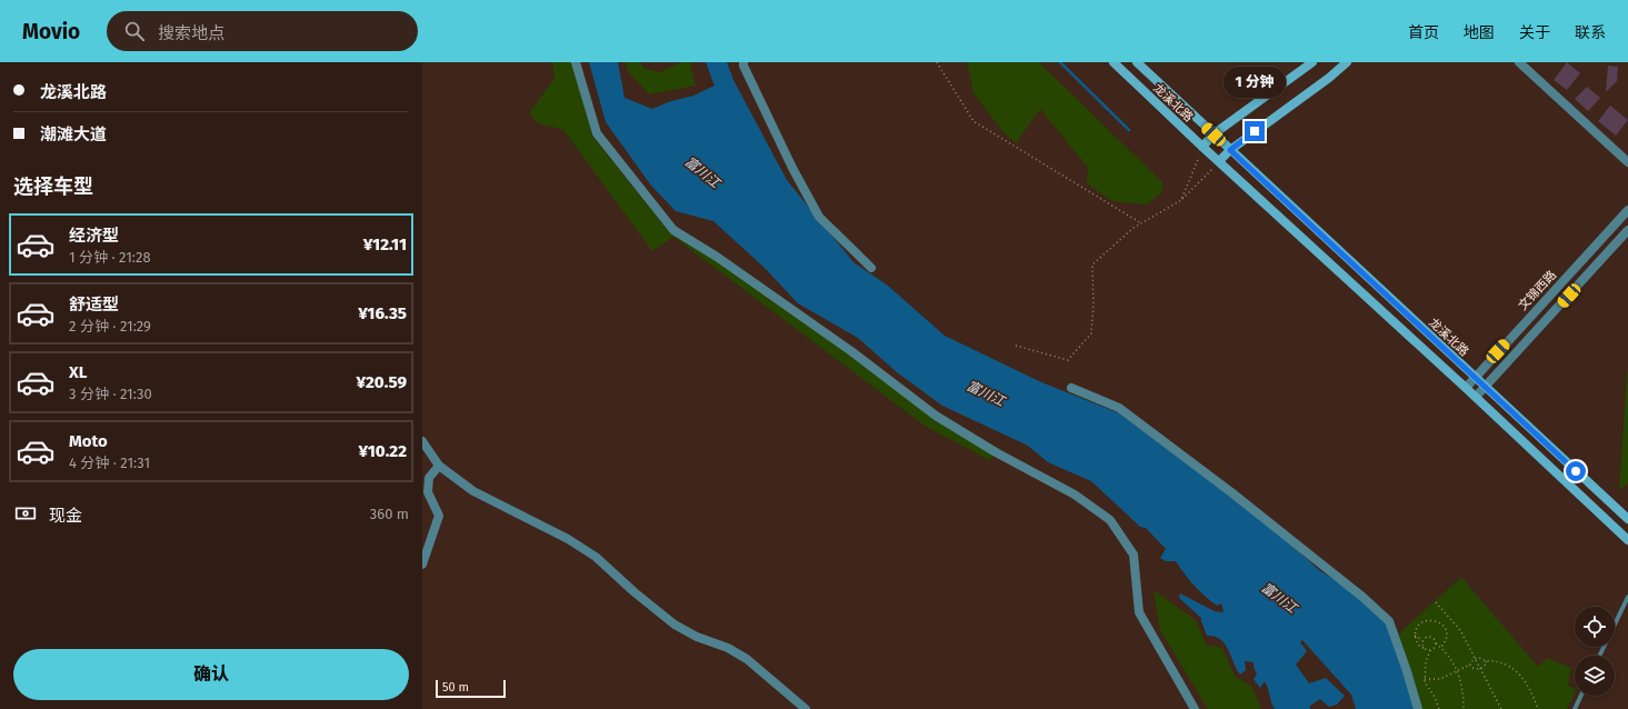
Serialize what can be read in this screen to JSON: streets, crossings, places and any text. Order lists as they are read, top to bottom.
{
  "streets": {
    "main road": ["龙溪北路"],
    "street": ["文锦西路"]
  },
  "crossings": [
    ["龙溪北路", "文锦西路"]
  ],
  "water": ["富川江"],
  "scale_bar": "50 m",
  "page": {
    "header": "Movio",
    "search": "搜索地点",
    "nav": [
      "首页",
      "地图",
      "关于",
      "联系"
    ],
    "banner": ["龙溪北路", "潮滩大道"],
    "bubble": "1 分钟",
    "heading": "选择车型",
    "list": [
      {
        "name": "经济型",
        "note": "1 分钟 · 21:28",
        "value": "¥12.11"
      },
      {
        "name": "舒适型",
        "note": "2 分钟 · 21:29",
        "value": "¥16.35"
      },
      {
        "name": "XL",
        "note": "3 分钟 · 21:30",
        "value": "¥20.59"
      },
      {
        "name": "Moto",
        "note": "4 分钟 · 21:31",
        "value": "¥10.22"
      }
    ],
    "pay": ["现金", "360 m"],
    "buttons": "确认",
    "scale": "50 m"
  }
}
